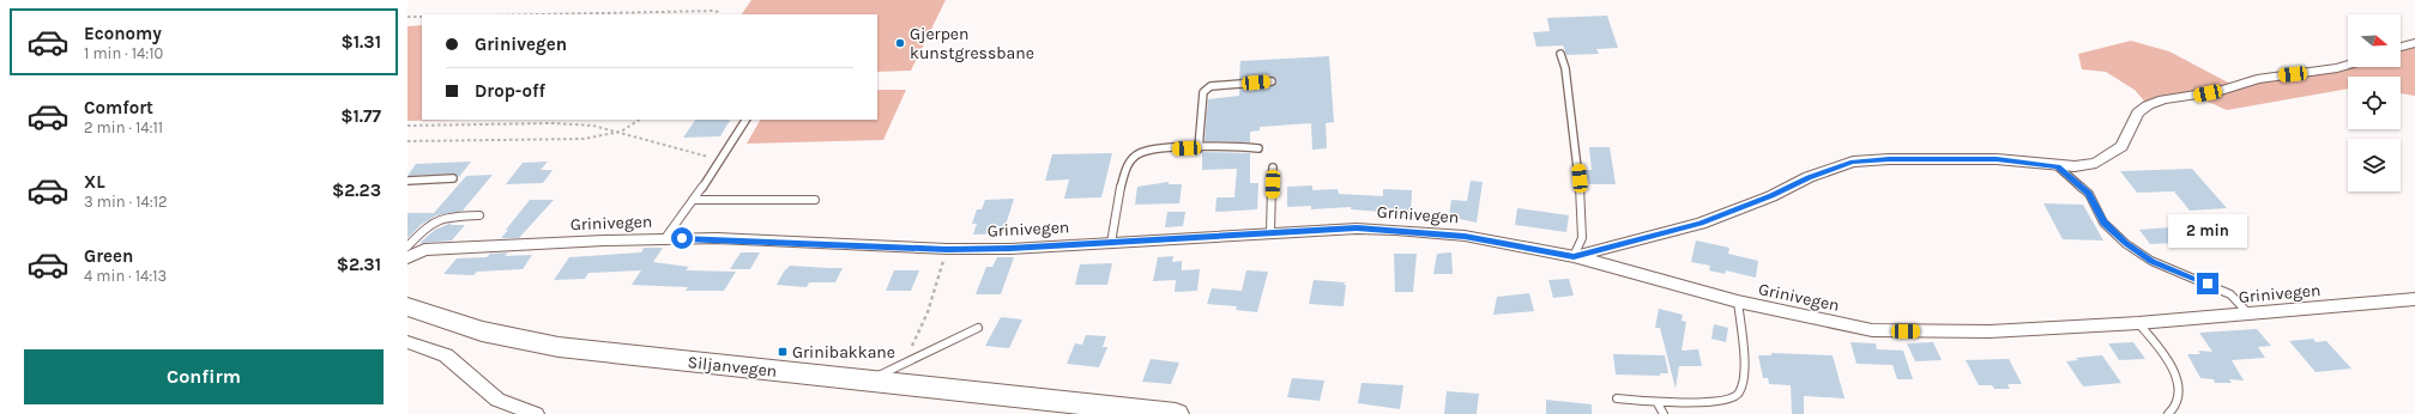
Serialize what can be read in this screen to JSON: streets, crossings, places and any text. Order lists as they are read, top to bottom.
{
  "streets": {
    "main road": ["Siljanvegen"],
    "street": ["Grinivegen"]
  },
  "places": {
    "other": ["Gjerpen kunstgressbane"],
    "transit": ["Grinibakkane"]
  },
  "north": "right",
  "page": {
    "list": [
      {
        "name": "Economy",
        "note": "1 min · 14:10",
        "value": "$1.31"
      },
      {
        "name": "Comfort",
        "note": "2 min · 14:11",
        "value": "$1.77"
      },
      {
        "name": "XL",
        "note": "3 min · 14:12",
        "value": "$2.23"
      },
      {
        "name": "Green",
        "note": "4 min · 14:13",
        "value": "$2.31"
      }
    ],
    "banner": ["Grinivegen", "Drop-off"],
    "bubble": "2 min",
    "buttons": "Confirm"
  }
}
